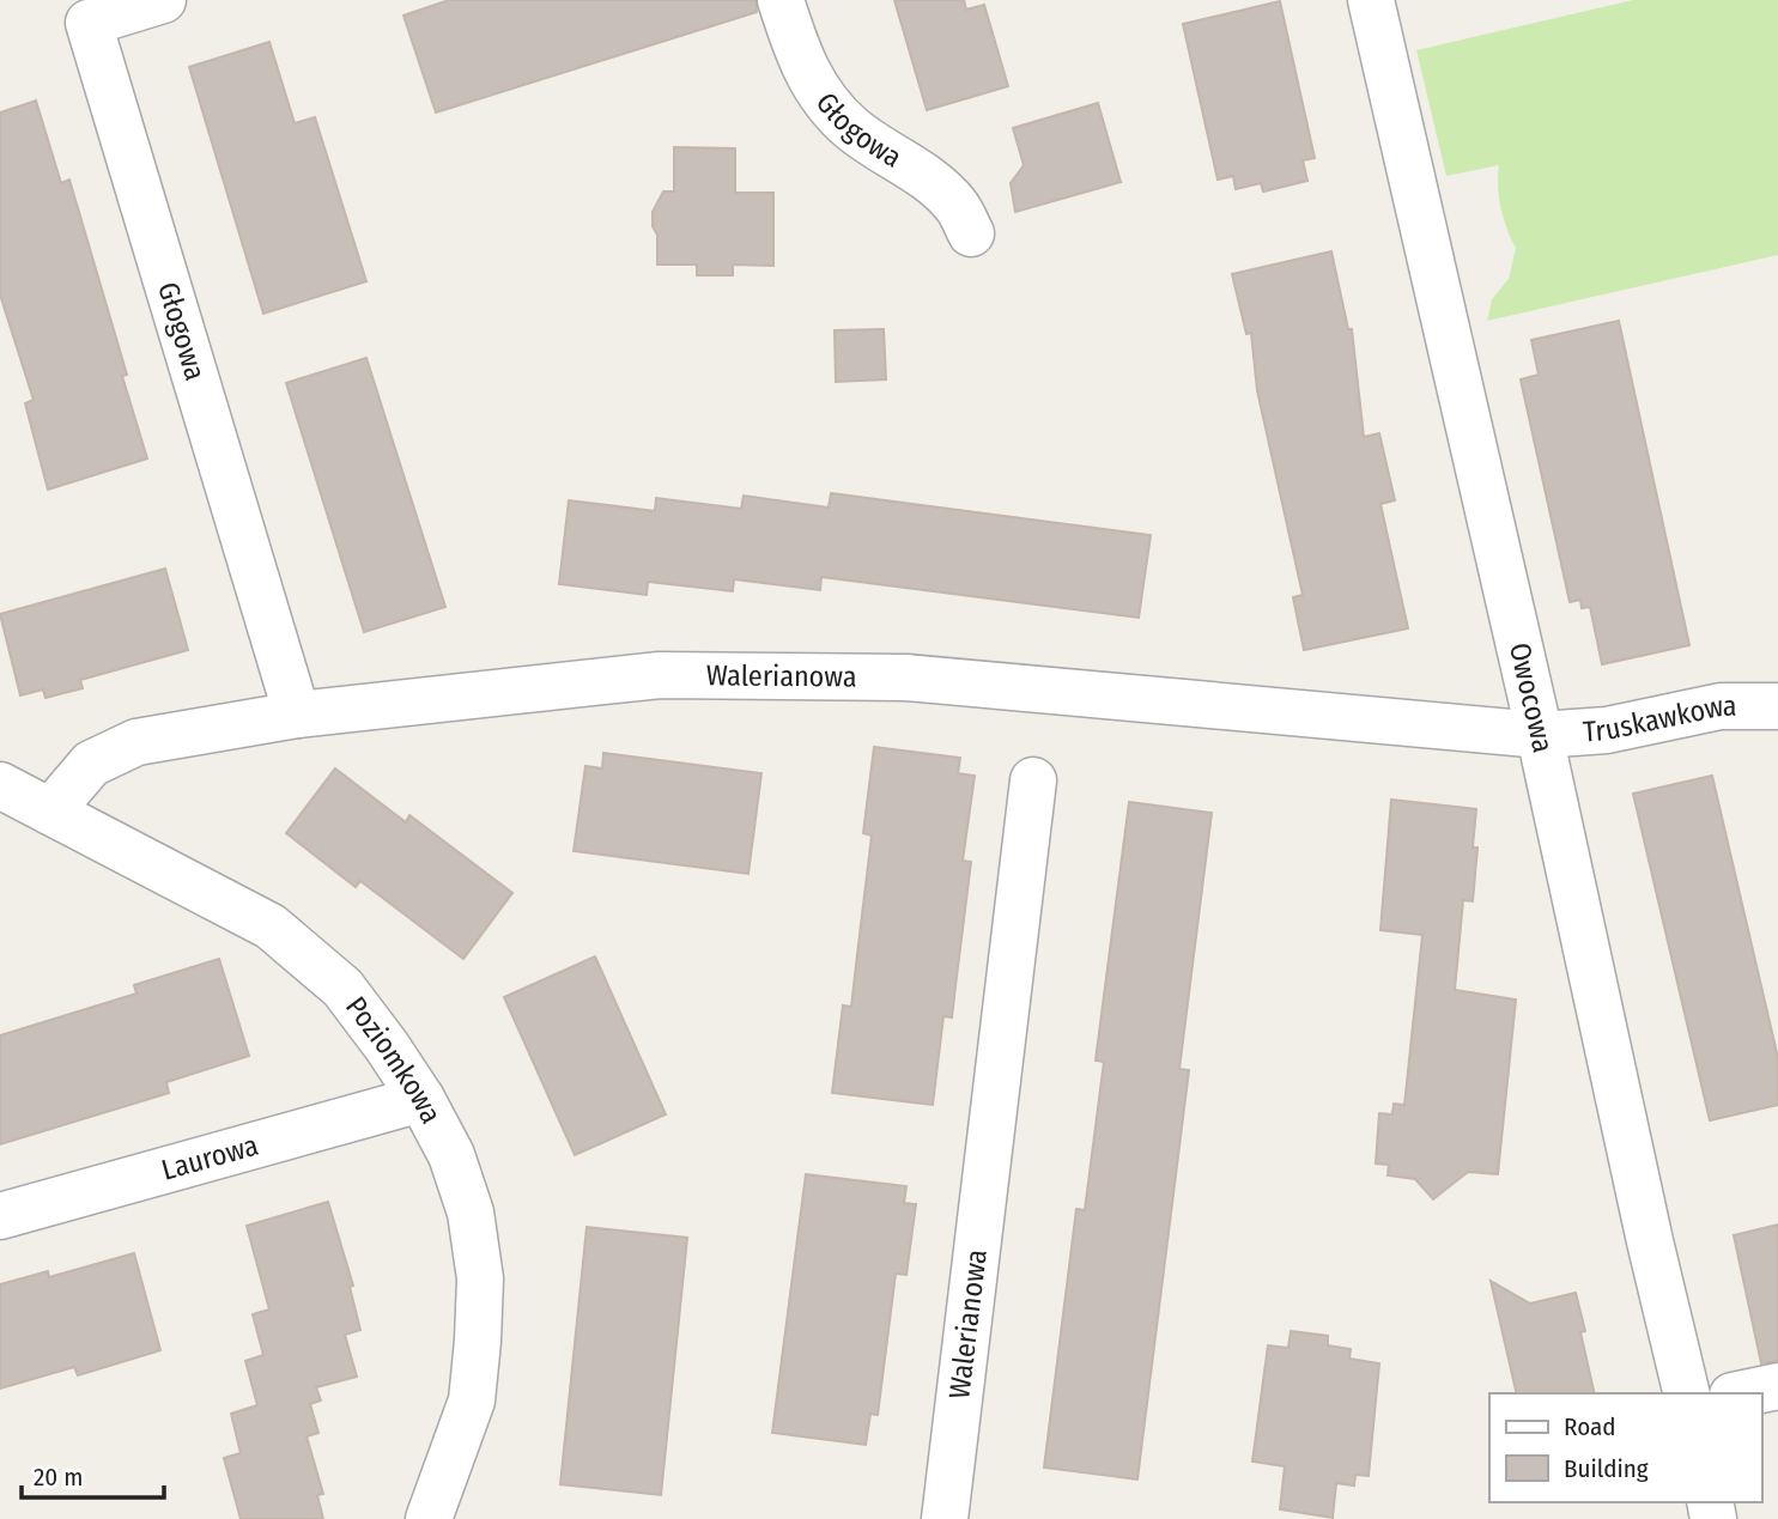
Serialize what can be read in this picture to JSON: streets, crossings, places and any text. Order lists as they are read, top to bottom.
{
  "streets": {
    "street": [
      "Głogowa",
      "Walerianowa",
      "Owocowa",
      "Truskawkowa",
      "Poziomkowa",
      "Laurowa"
    ]
  },
  "crossings": [
    ["Głogowa", "Walerianowa"],
    ["Walerianowa", "Owocowa"],
    ["Walerianowa", "Truskawkowa"],
    ["Walerianowa", "Poziomkowa"],
    ["Owocowa", "Truskawkowa"],
    ["Poziomkowa", "Laurowa"]
  ],
  "legend": ["Road", "Building"],
  "scale_bar": "20 m"
}
